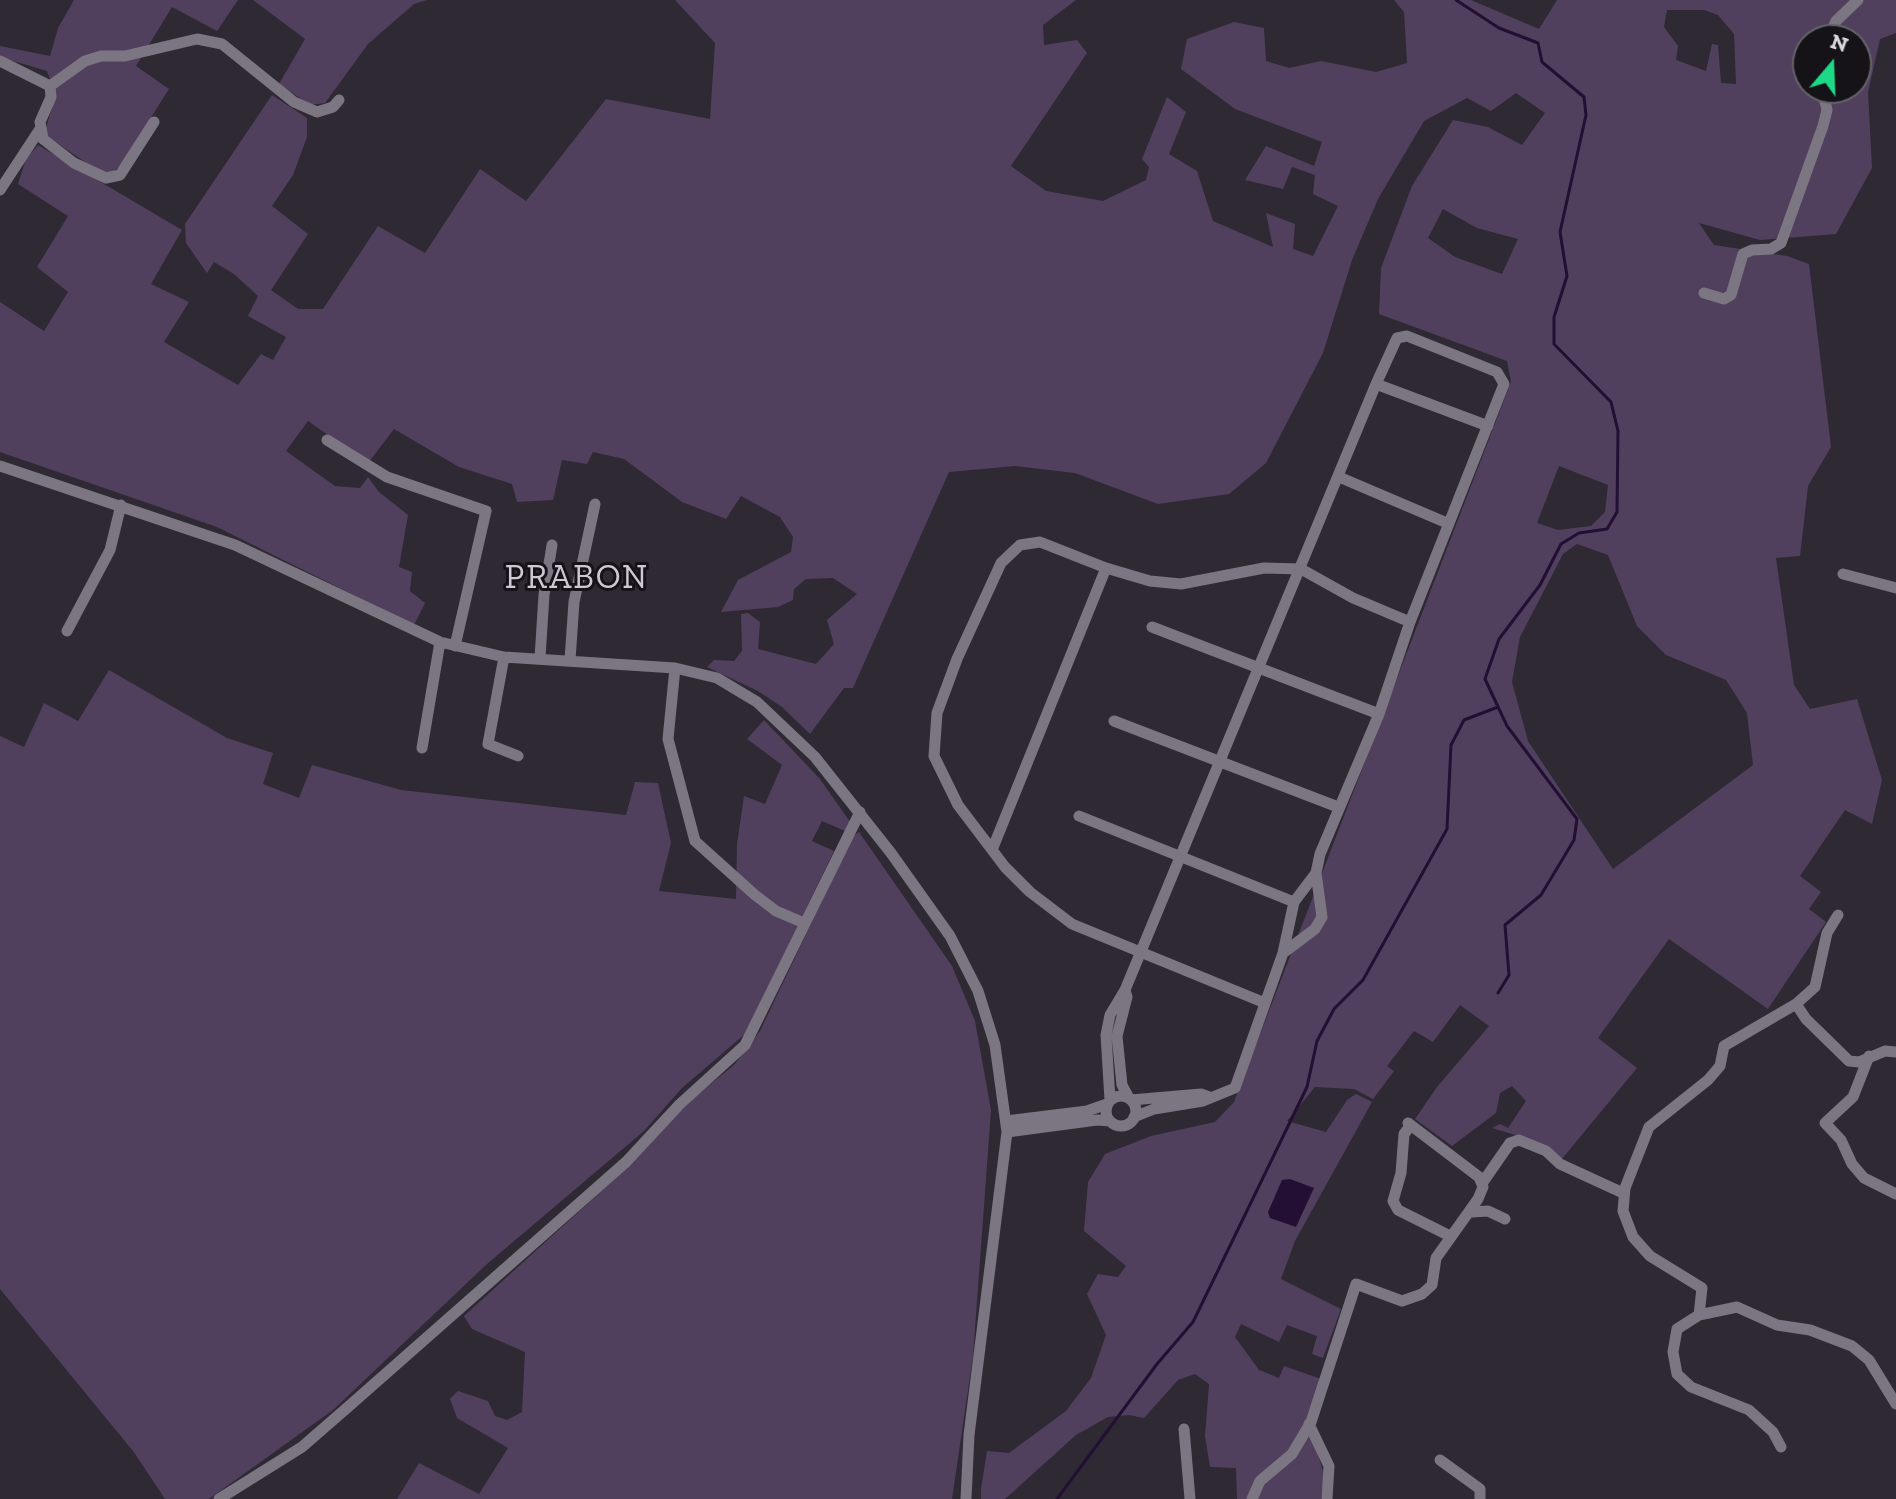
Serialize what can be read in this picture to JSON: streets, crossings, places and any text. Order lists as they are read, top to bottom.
{
  "districts": ["PRABON"],
  "north": "top"
}
